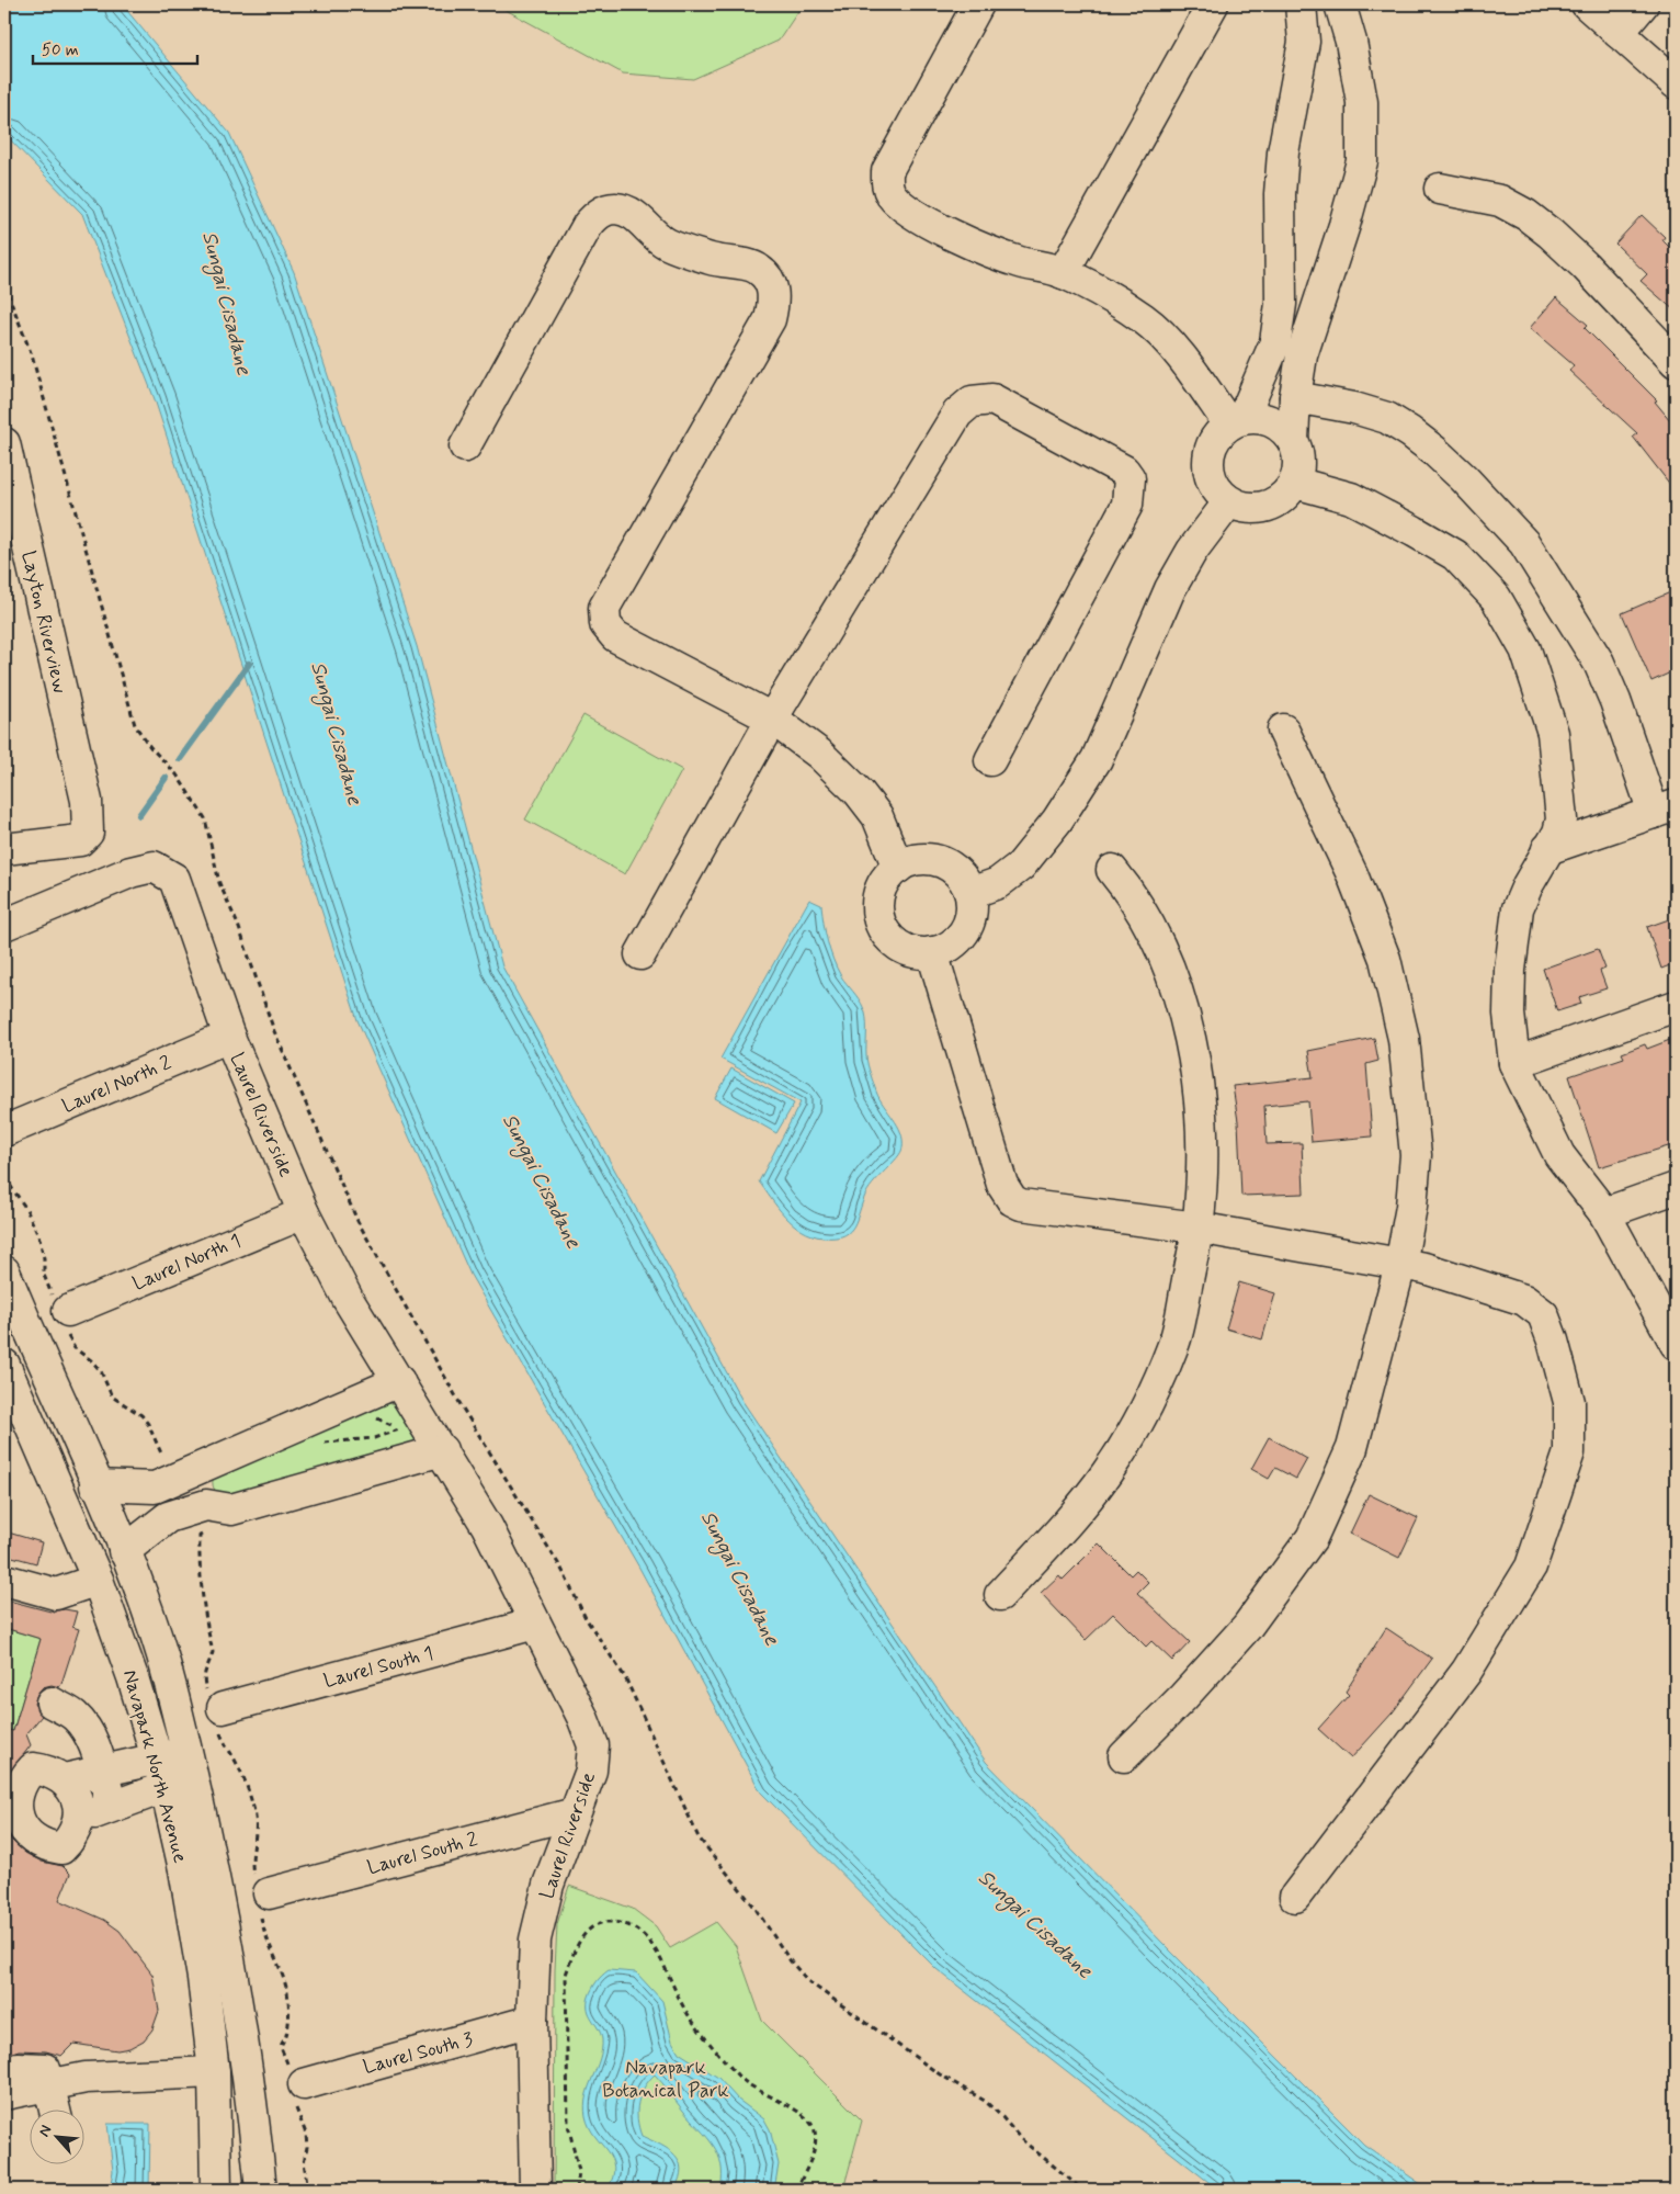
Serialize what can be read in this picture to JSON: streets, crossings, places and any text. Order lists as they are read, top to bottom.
{
  "streets": {
    "street": [
      "Layton Riverview",
      "Laurel North 2",
      "Laurel Riverside",
      "Laurel North 1",
      "Laurel South 1",
      "Navapark North Avenue",
      "Laurel South 2",
      "Laurel South 3"
    ]
  },
  "crossings": [
    ["Laurel North 2", "Laurel Riverside"],
    ["Laurel Riverside", "Laurel North 1"],
    ["Laurel Riverside", "Laurel South 1"],
    ["Laurel Riverside", "Laurel South 2"],
    ["Laurel Riverside", "Laurel South 3"]
  ],
  "water": ["Sungai Cisadane"],
  "parks": ["Navapark Botanical Park"],
  "scale_bar": "50 m",
  "north": "top left"
}
